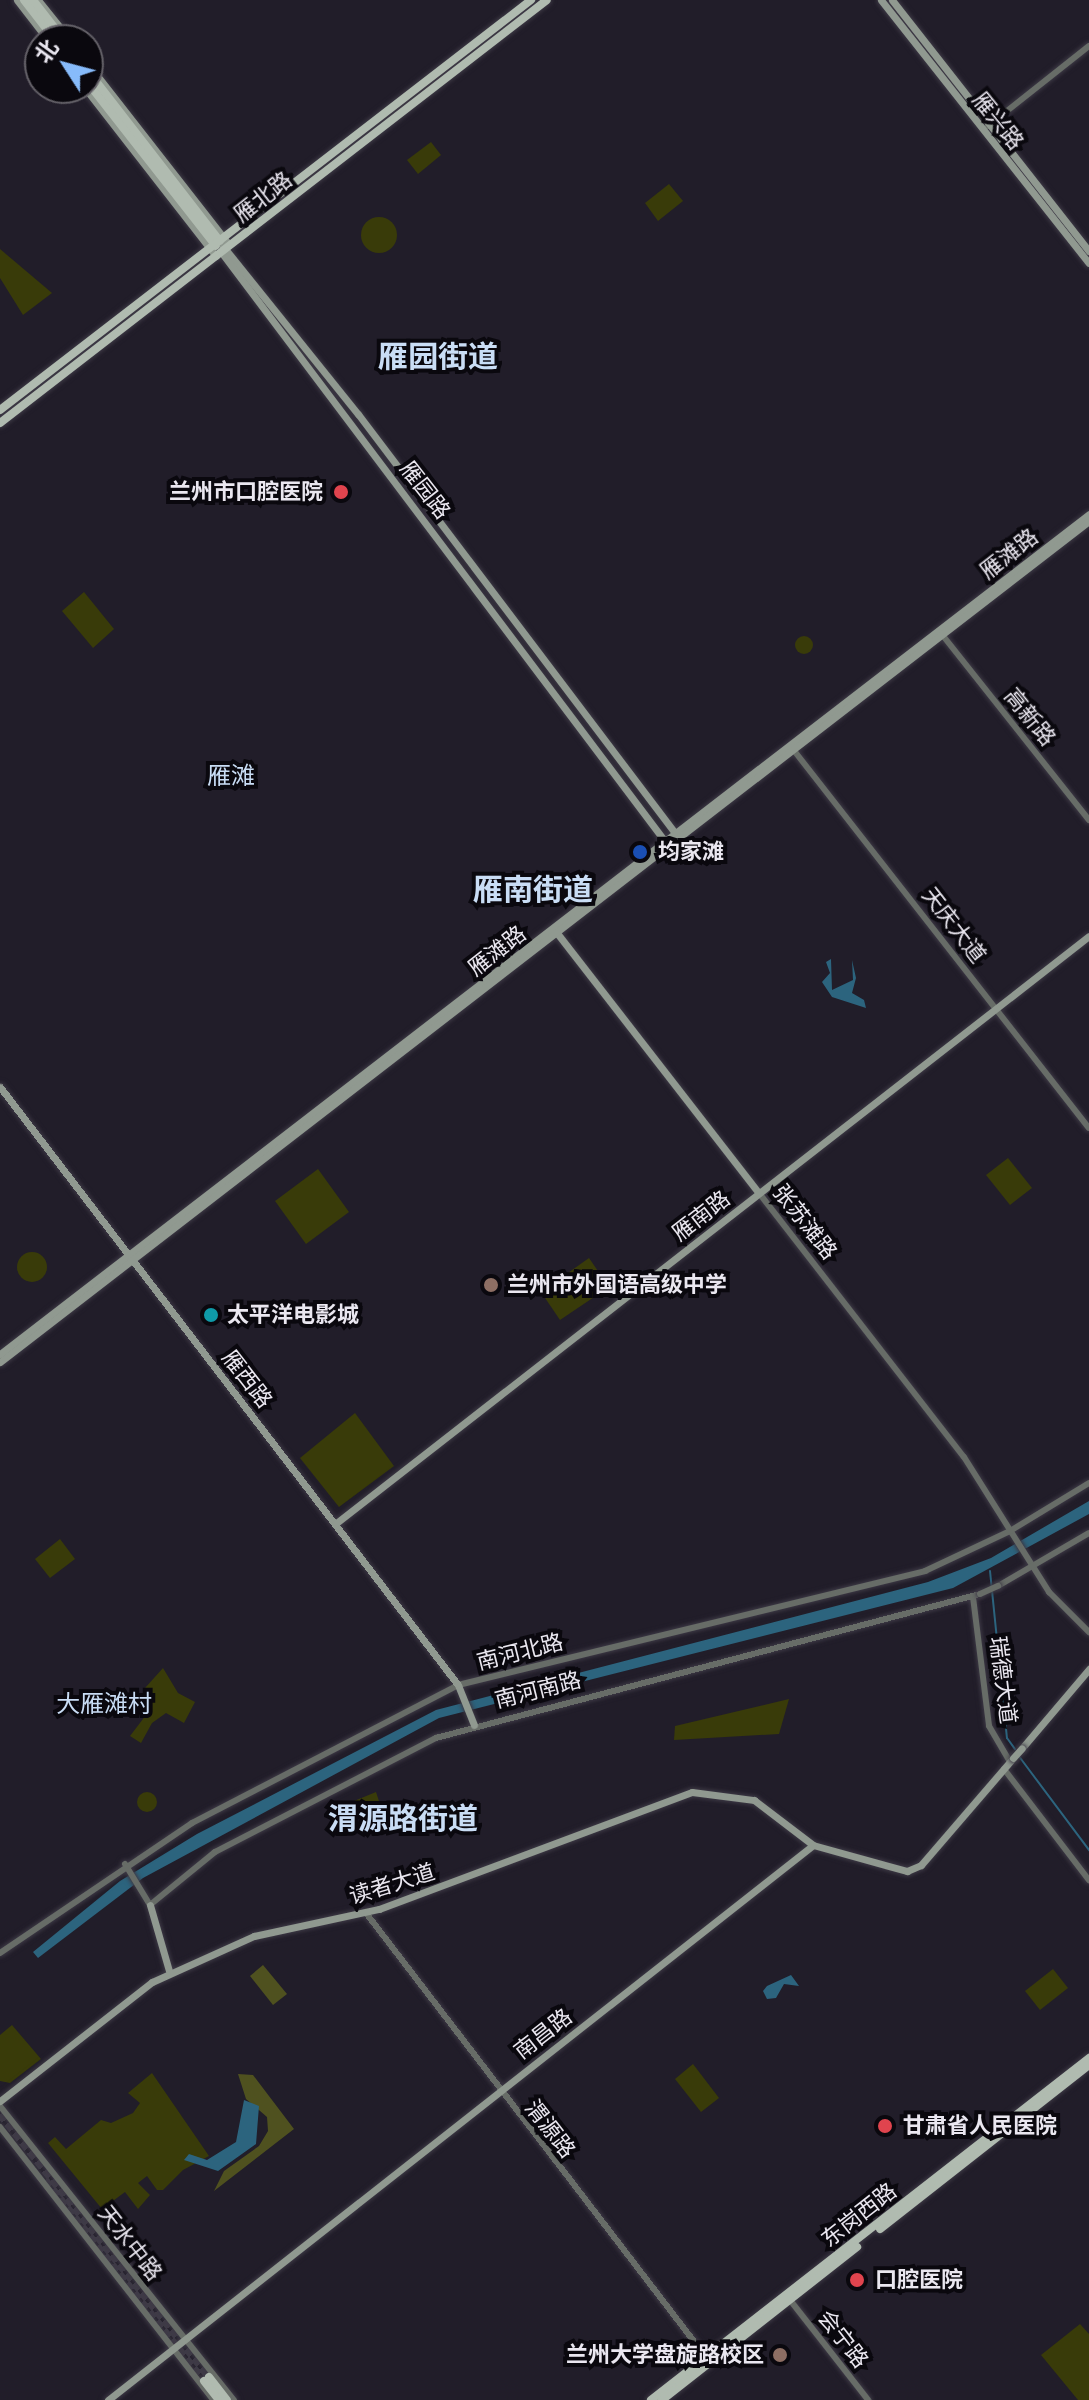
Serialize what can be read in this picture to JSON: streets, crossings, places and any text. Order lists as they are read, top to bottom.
{
  "streets": {
    "main road": [
      "雁兴路",
      "雁北路",
      "雁园路",
      "雁滩路",
      "雁南路",
      "张苏滩路",
      "雁西路",
      "读者大道",
      "南昌路",
      "东岗西路"
    ],
    "street": [
      "高新路",
      "天庆大道",
      "南河北路",
      "瑞德大道",
      "南河南路",
      "渭源路",
      "天水中路",
      "会宁路"
    ]
  },
  "crossings": [
    ["雁北路", "雁园路"],
    ["雁园路", "雁滩路"],
    ["雁滩路", "高新路"],
    ["雁滩路", "天庆大道"],
    ["雁滩路", "张苏滩路"],
    ["雁滩路", "雁西路"],
    ["天庆大道", "雁南路"],
    ["雁南路", "张苏滩路"],
    ["雁南路", "雁西路"],
    ["张苏滩路", "南河北路"],
    ["张苏滩路", "南河南路"],
    ["雁西路", "南河北路"],
    ["雁西路", "南河南路"],
    ["瑞德大道", "南河南路"],
    ["读者大道", "南昌路"],
    ["读者大道", "渭源路"],
    ["读者大道", "天水中路"],
    ["南昌路", "渭源路"],
    ["南昌路", "天水中路"],
    ["渭源路", "东岗西路"],
    ["东岗西路", "会宁路"]
  ],
  "districts": [
    "雁园街道",
    "雁滩",
    "雁南街道",
    "大雁滩村",
    "渭源路街道"
  ],
  "places": [
    "兰州市口腔医院",
    "均家滩",
    "兰州市外国语高级中学",
    "太平洋电影城",
    "甘肃省人民医院",
    "口腔医院",
    "兰州大学盘旋路校区"
  ],
  "north": "top left"
}
